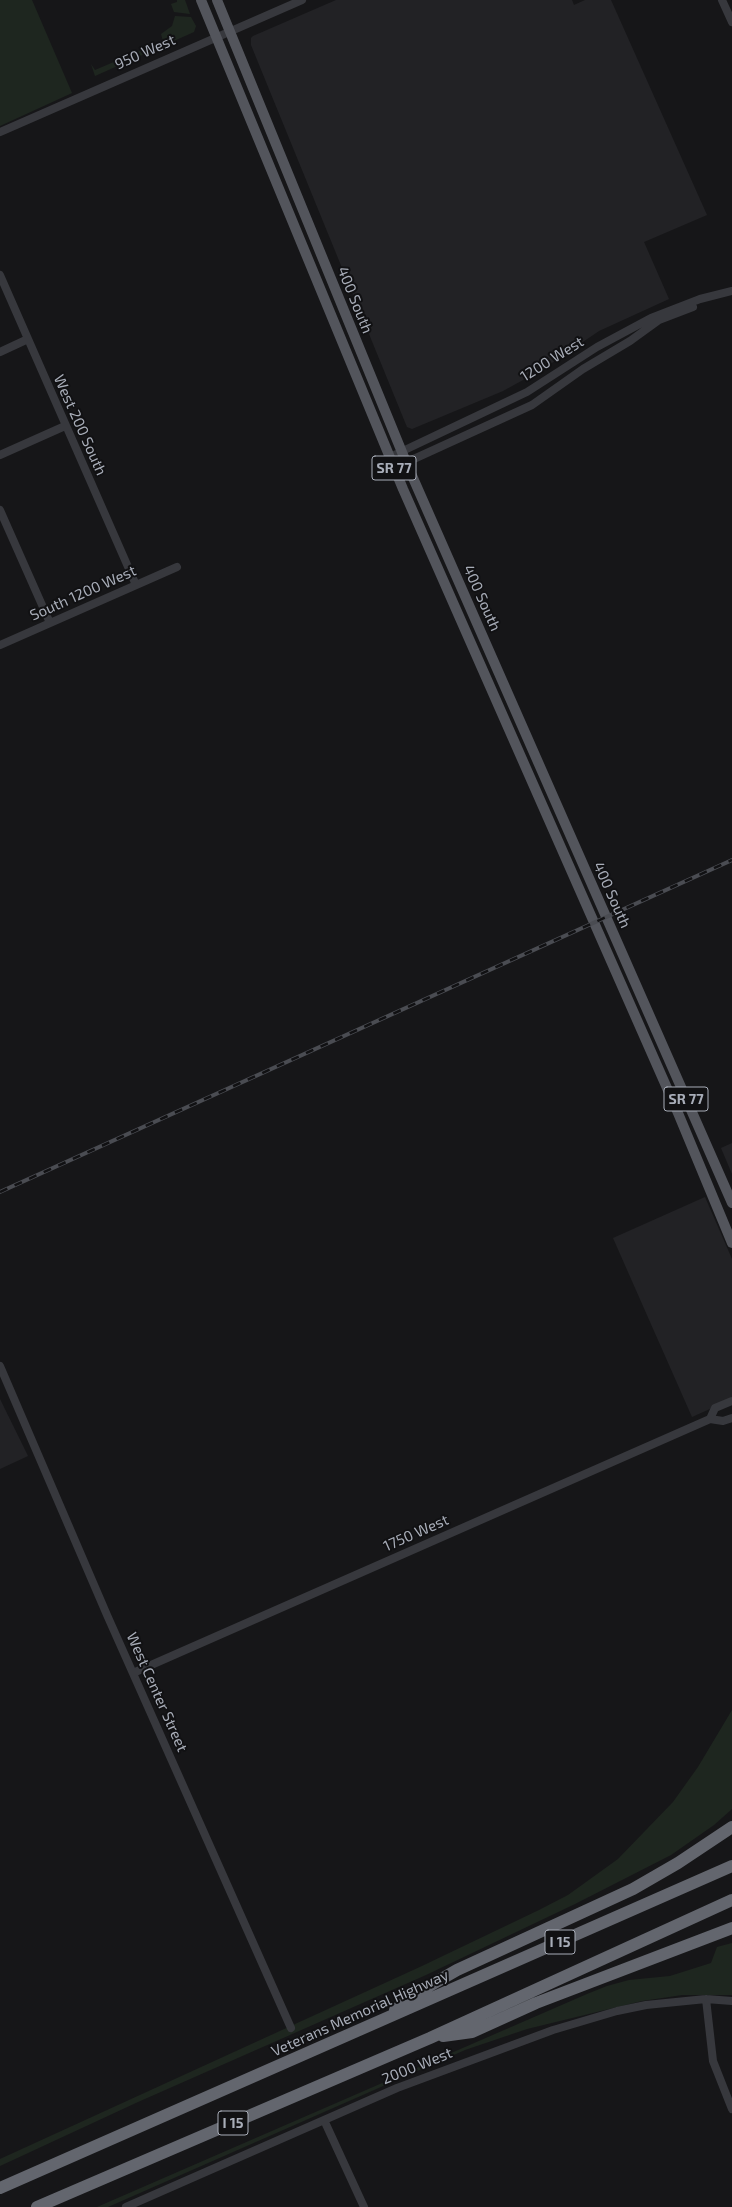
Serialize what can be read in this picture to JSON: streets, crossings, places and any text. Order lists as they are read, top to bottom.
{
  "streets": {
    "highway": ["I 15", "Veterans Memorial Highway"],
    "main road": ["400 South", "SR 77"],
    "street": [
      "950 West",
      "1200 West",
      "West 200 South",
      "South 1200 West",
      "1750 West",
      "West Center Street",
      "2000 West"
    ]
  },
  "crossings": [
    ["950 West", "400 South"],
    ["400 South", "1200 West"],
    ["West 200 South", "South 1200 West"],
    ["1750 West", "West Center Street"]
  ]
}
